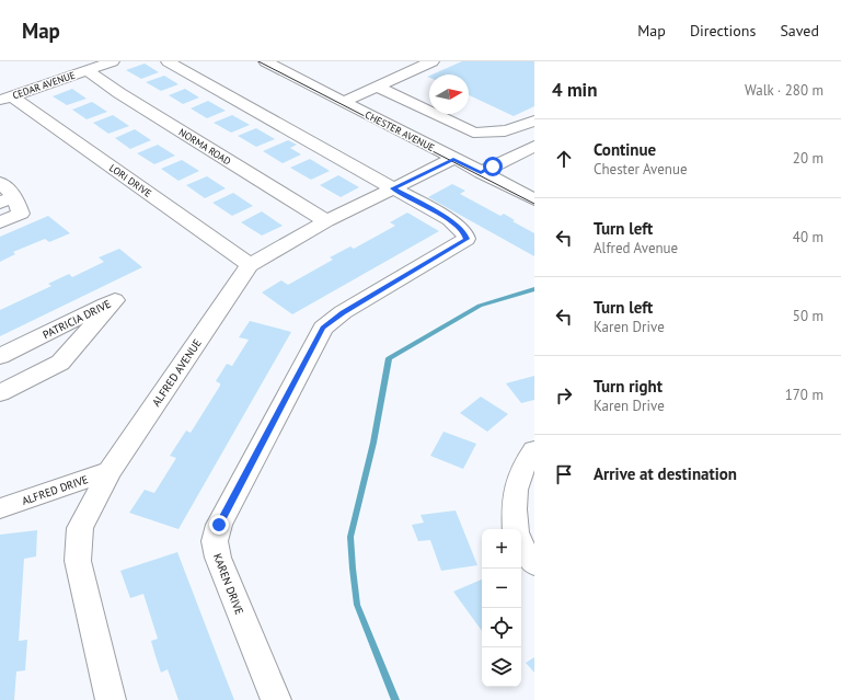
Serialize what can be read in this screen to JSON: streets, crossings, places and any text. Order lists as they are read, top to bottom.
{
  "streets": {
    "street": [
      "CEDAR AVENUE",
      "CHESTER AVENUE",
      "NORMA ROAD",
      "LORI DRIVE",
      "PATRICIA DRIVE",
      "ALFRED AVENUE",
      "ALFRED DRIVE",
      "KAREN DRIVE"
    ]
  },
  "crossings": [
    ["CEDAR AVENUE", "NORMA ROAD"],
    ["CEDAR AVENUE", "LORI DRIVE"],
    ["CHESTER AVENUE", "ALFRED AVENUE"],
    ["NORMA ROAD", "ALFRED AVENUE"],
    ["LORI DRIVE", "ALFRED AVENUE"],
    ["ALFRED AVENUE", "ALFRED DRIVE"],
    ["ALFRED AVENUE", "KAREN DRIVE"]
  ],
  "north": "right",
  "page": {
    "header": "Map",
    "nav": ["Map", "Directions", "Saved"],
    "heading": ["4 min", "Walk · 280 m"],
    "list": [
      ["Continue", "Chester Avenue", "20 m"],
      ["Turn left", "Alfred Avenue", "40 m"],
      ["Turn left", "Karen Drive", "50 m"],
      ["Turn right", "Karen Drive", "170 m"],
      "Arrive at destination"
    ],
    "map_buttons": ["+", "−"]
  }
}
